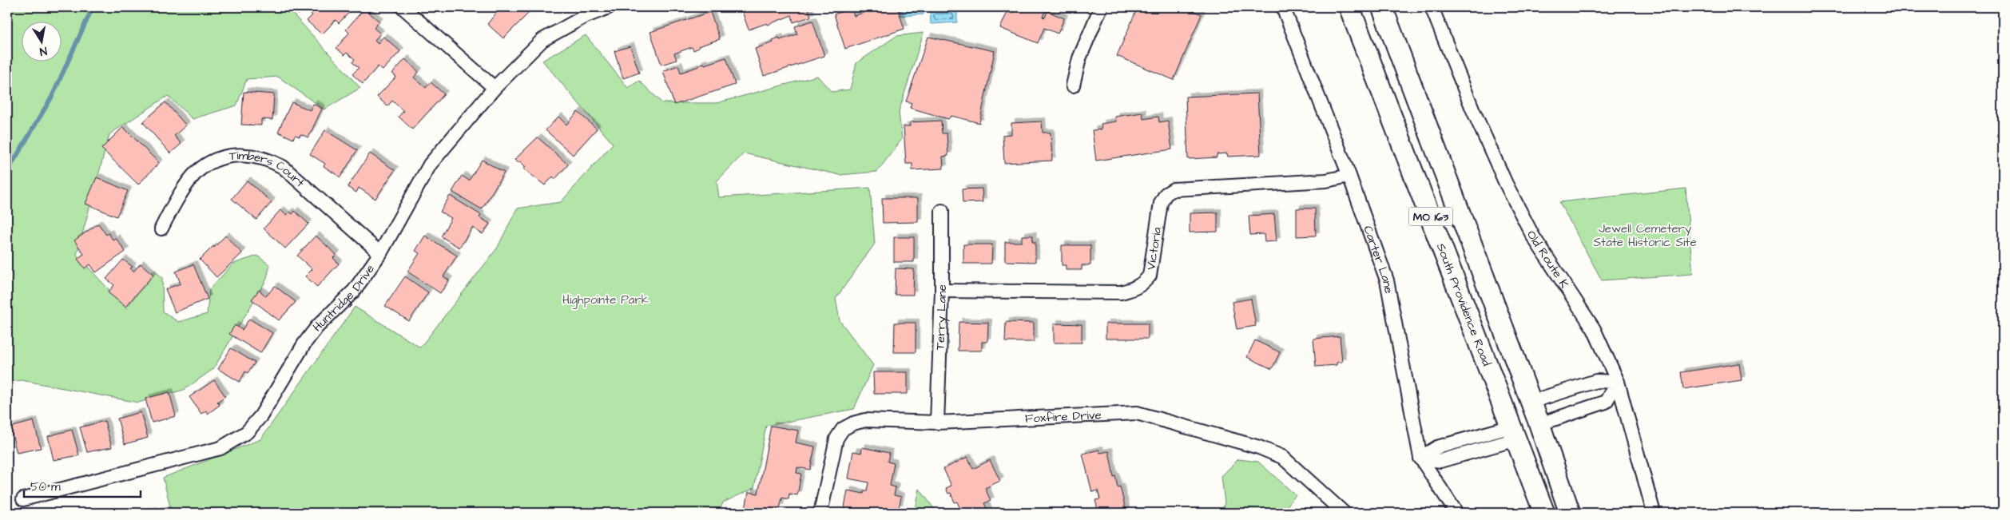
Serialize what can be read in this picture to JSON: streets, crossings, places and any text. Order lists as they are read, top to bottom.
{
  "streets": {
    "main road": ["MO 163", "South Providence Road"],
    "street": [
      "Timbers Court",
      "Victoria",
      "Carter Lane",
      "Old Route K",
      "Huntridge Drive",
      "Terry Lane",
      "Foxfire Drive"
    ]
  },
  "crossings": [
    ["Timbers Court", "Huntridge Drive"],
    ["Victoria", "Carter Lane"],
    ["Victoria", "Terry Lane"],
    ["Terry Lane", "Foxfire Drive"]
  ],
  "parks": ["Jewell Cemetery State Historic Site", "Highpointe Park"],
  "scale_bar": "50 m",
  "north": "bottom"
}
